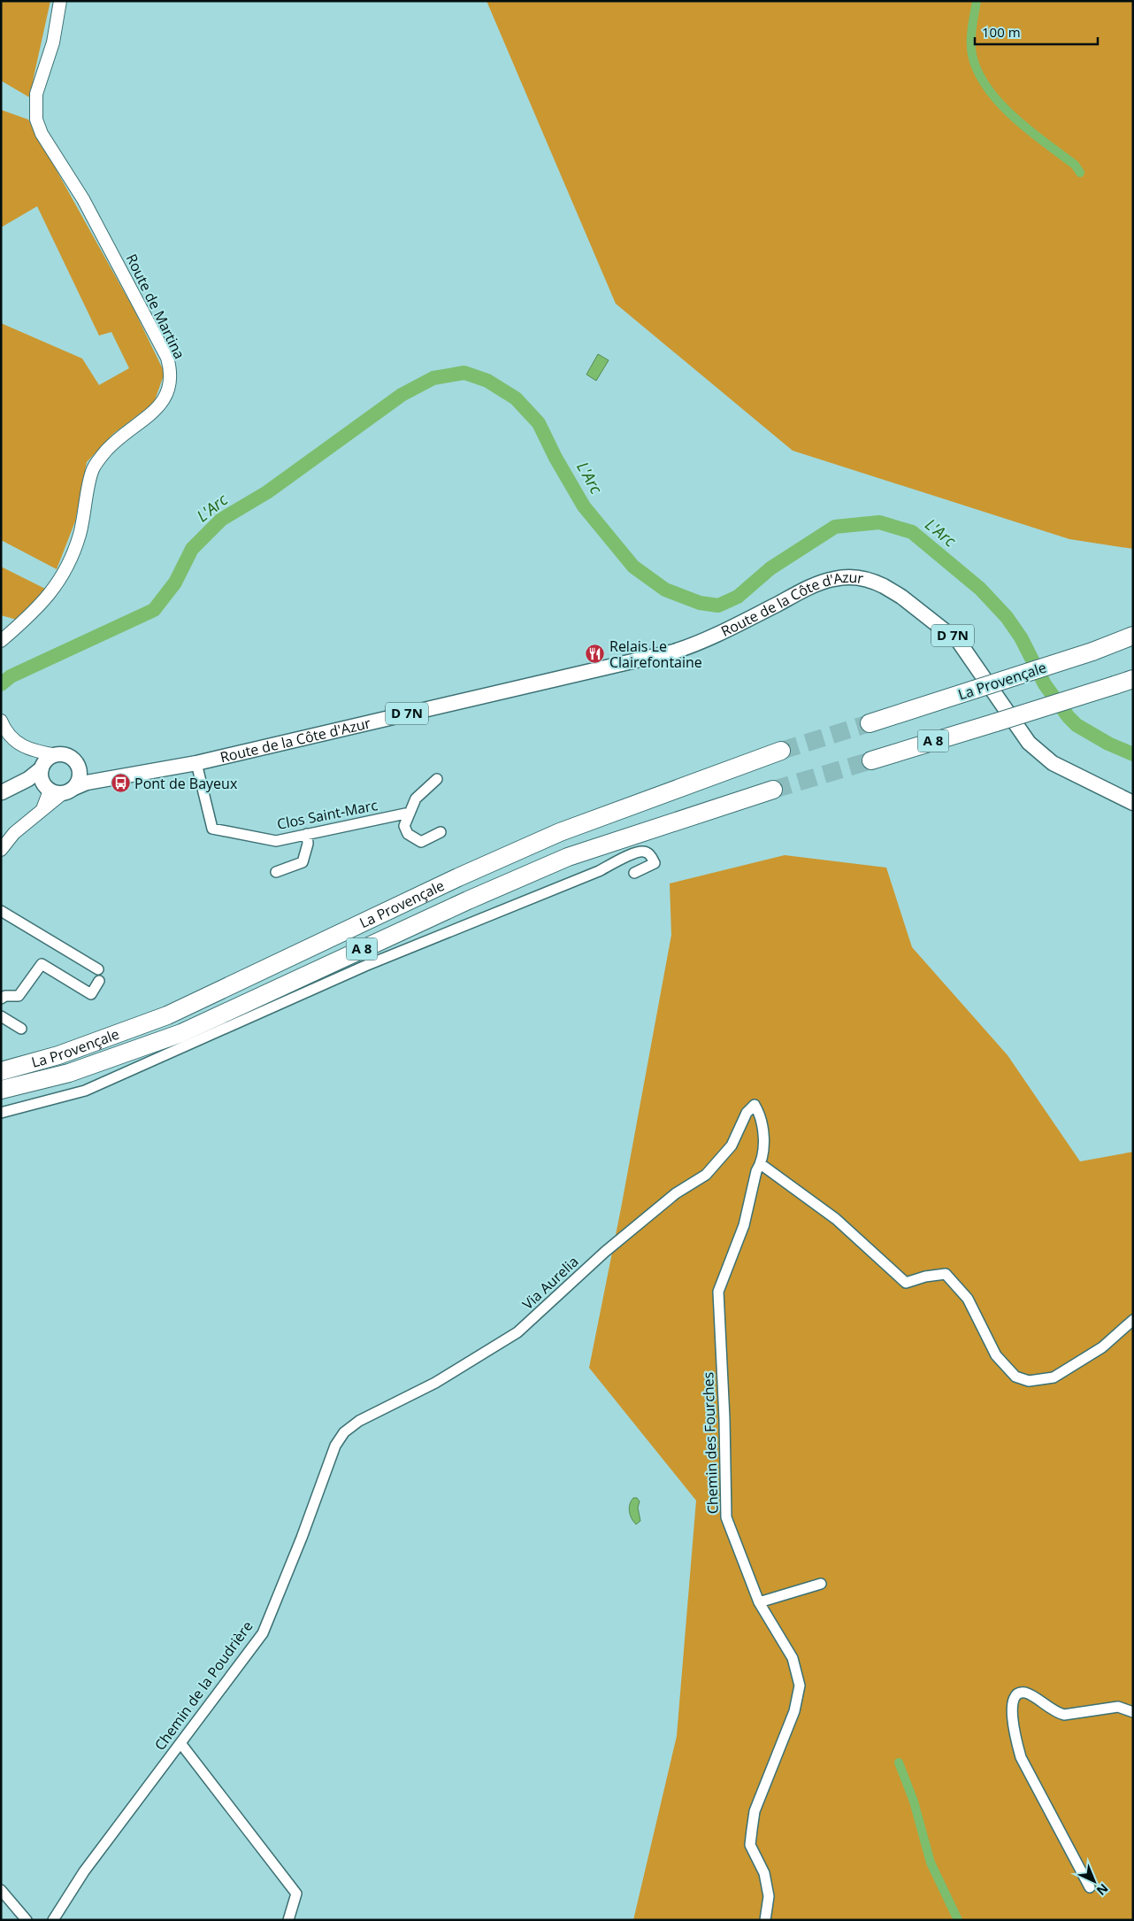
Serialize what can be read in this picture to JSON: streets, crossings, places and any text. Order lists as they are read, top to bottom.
{
  "streets": {
    "highway": ["La Provençale", "A 8"],
    "main road": ["Route de la Côte d'Azur", "D 7N"],
    "street": [
      "Route de Martina",
      "Clos Saint-Marc",
      "Via Aurelia",
      "Chemin des Fourches",
      "Chemin de la Poudrière"
    ]
  },
  "crossings": [
    ["Route de la Côte d'Azur", "Clos Saint-Marc"],
    ["Via Aurelia", "Chemin des Fourches"],
    ["Via Aurelia", "Chemin de la Poudrière"]
  ],
  "water": ["L'Arc"],
  "places": {
    "restaurant": ["Relais Le Clairefontaine"],
    "bus stop": ["Pont de Bayeux"]
  },
  "scale_bar": "100 m",
  "north": "bottom right"
}
